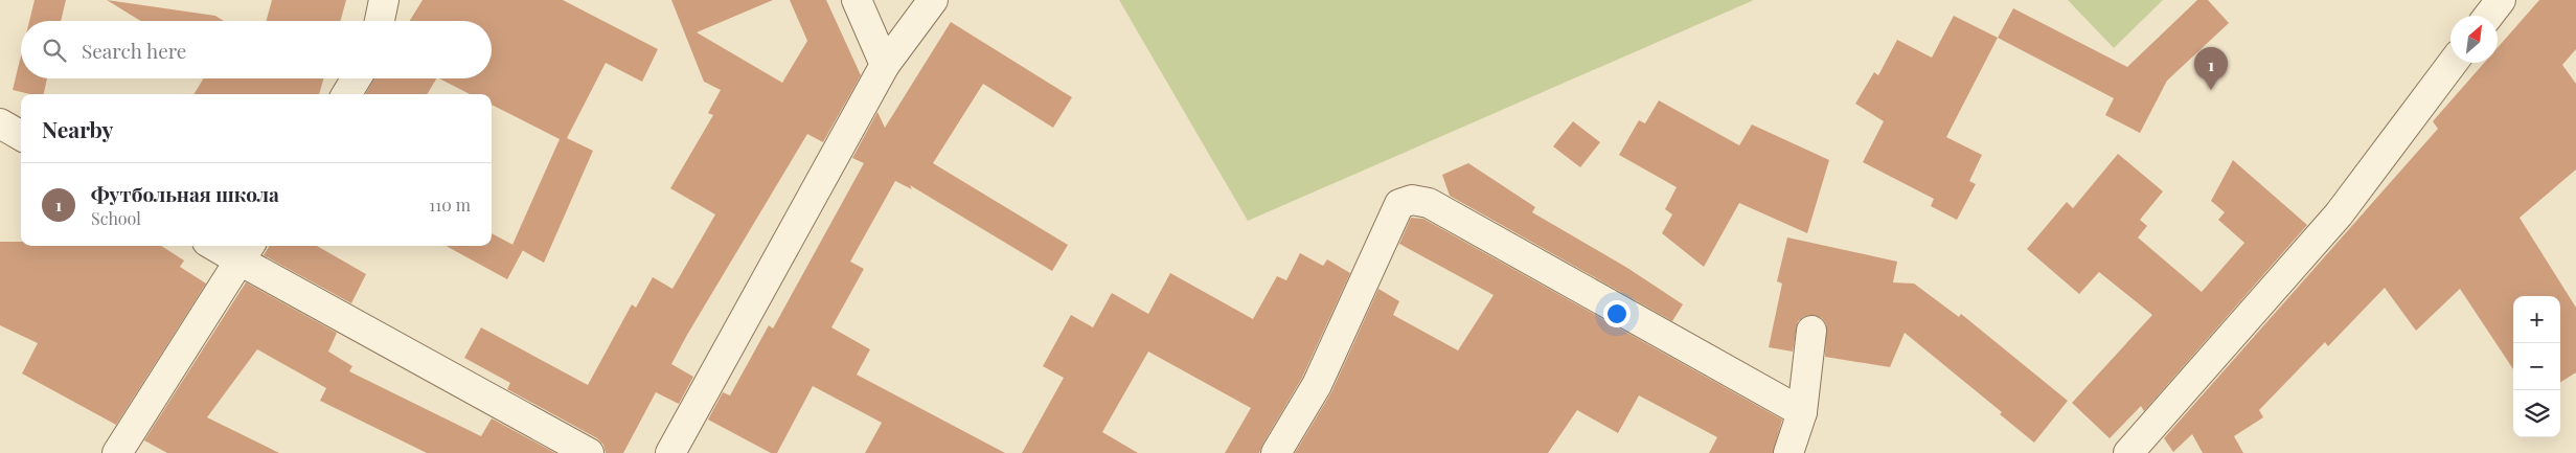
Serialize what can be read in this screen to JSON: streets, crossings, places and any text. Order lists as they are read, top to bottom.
{
  "north": "top right",
  "page": {
    "search": "Search here",
    "pins": "1",
    "heading": "Nearby",
    "list": [
      {
        "mark": "1",
        "name": "Футбольная школа",
        "note": "School",
        "value": "110 m"
      }
    ],
    "map_buttons": ["+", "−"]
  }
}
